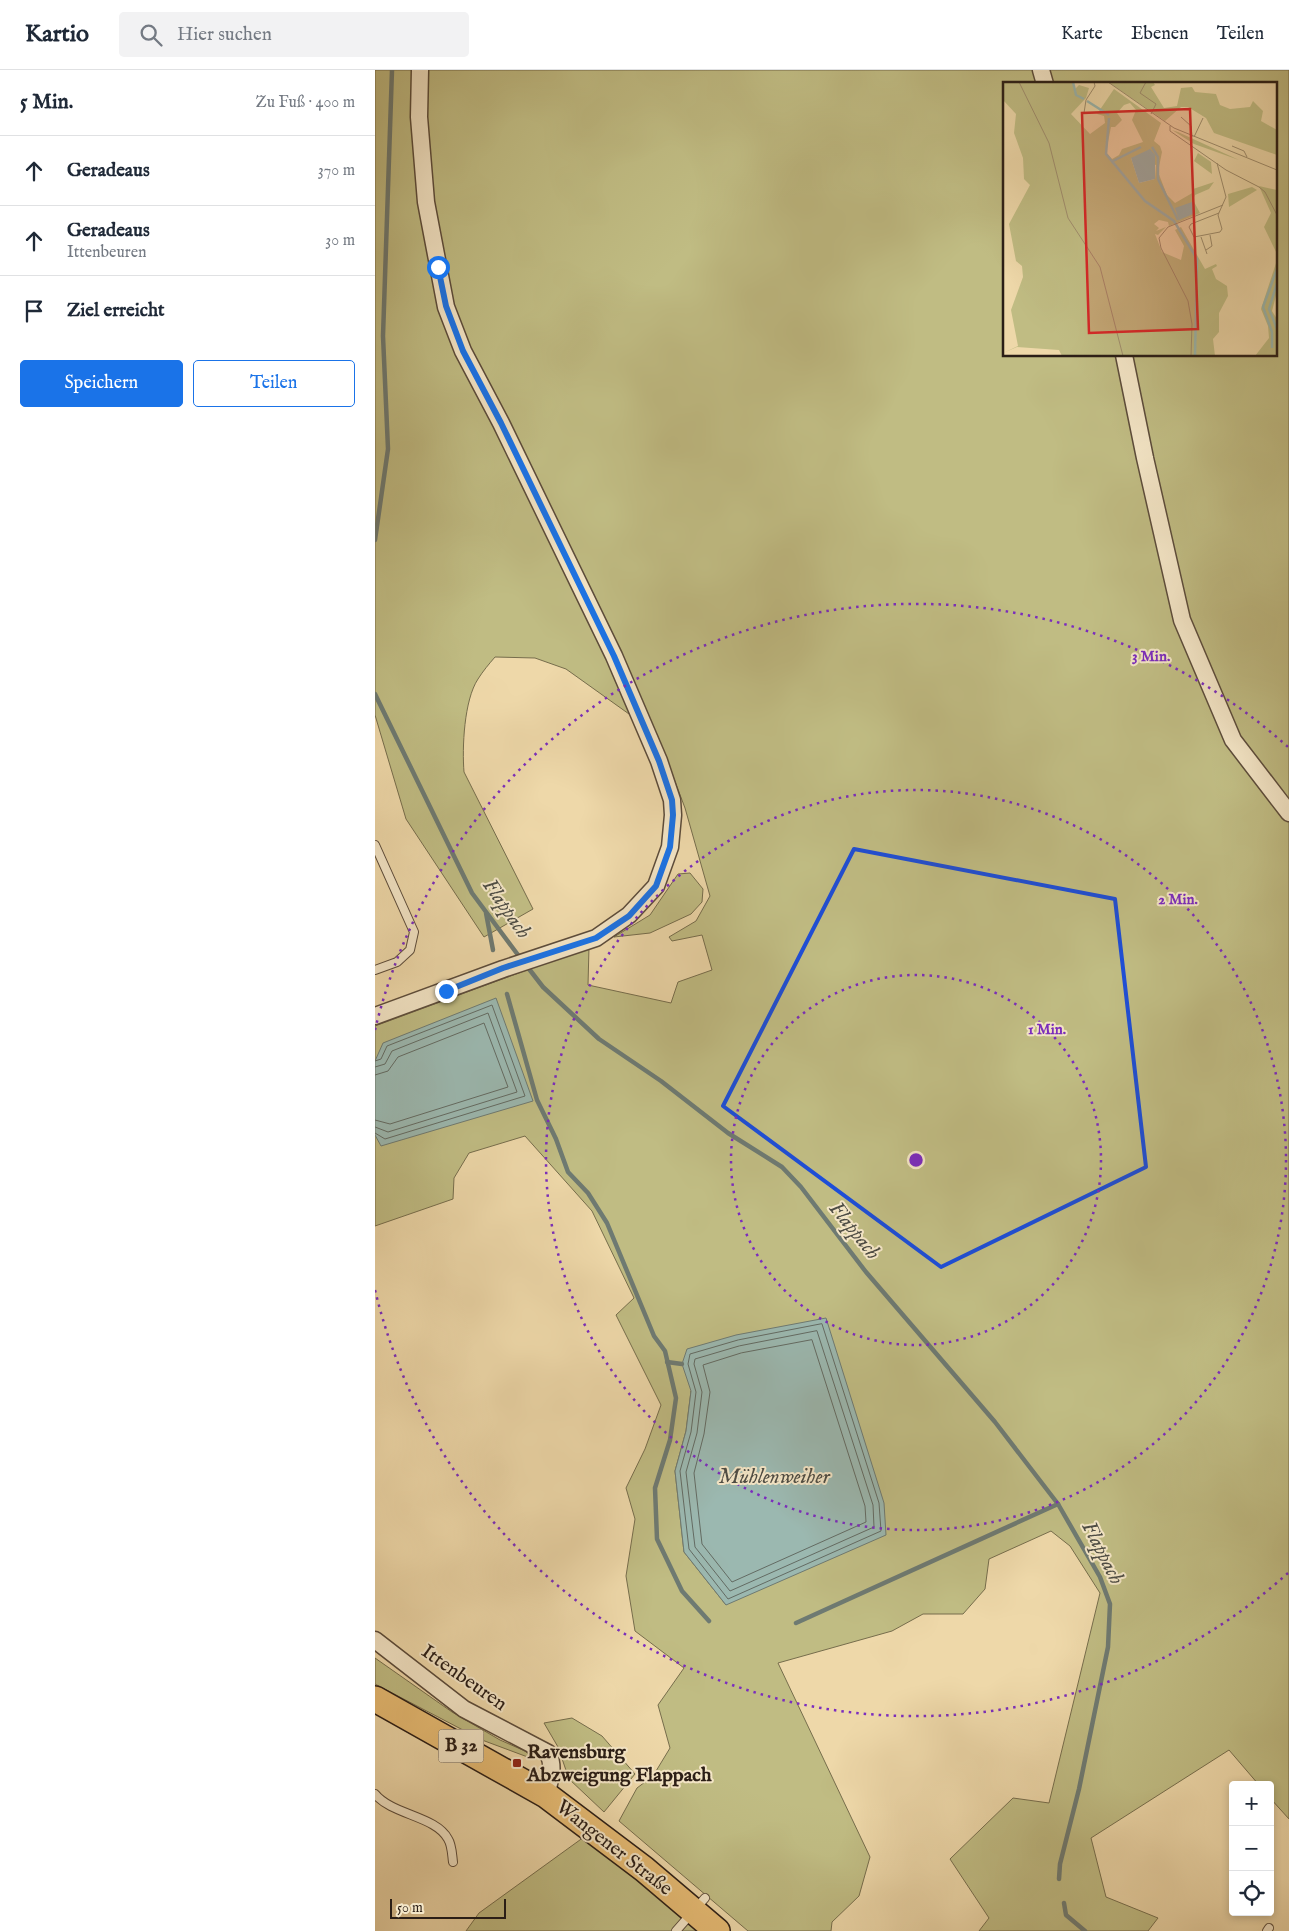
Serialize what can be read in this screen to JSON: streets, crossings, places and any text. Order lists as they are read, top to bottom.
{
  "streets": {
    "main road": ["B 32", "Wangener Straße"],
    "street": ["Ittenbeuren"]
  },
  "crossings": [
    ["Ittenbeuren", "Wangener Straße"]
  ],
  "water": ["Flappach", "Mühlenweiher"],
  "places": {
    "transit": ["Ravensburg Abzweigung Flappach"]
  },
  "scale_bar": "50 m",
  "page": {
    "header": "Kartio",
    "search": "Hier suchen",
    "nav": ["Karte", "Ebenen", "Teilen"],
    "heading": ["5 Min.", "Zu Fuß · 400 m"],
    "list": [
      ["Geradeaus", "370 m"],
      ["Geradeaus", "Ittenbeuren", "30 m"],
      "Ziel erreicht"
    ],
    "buttons": ["Speichern", "Teilen"],
    "map_buttons": ["+", "−"],
    "scale": "50 m"
  },
  "rings": ["3 Min.", "2 Min.", "1 Min."]
}
